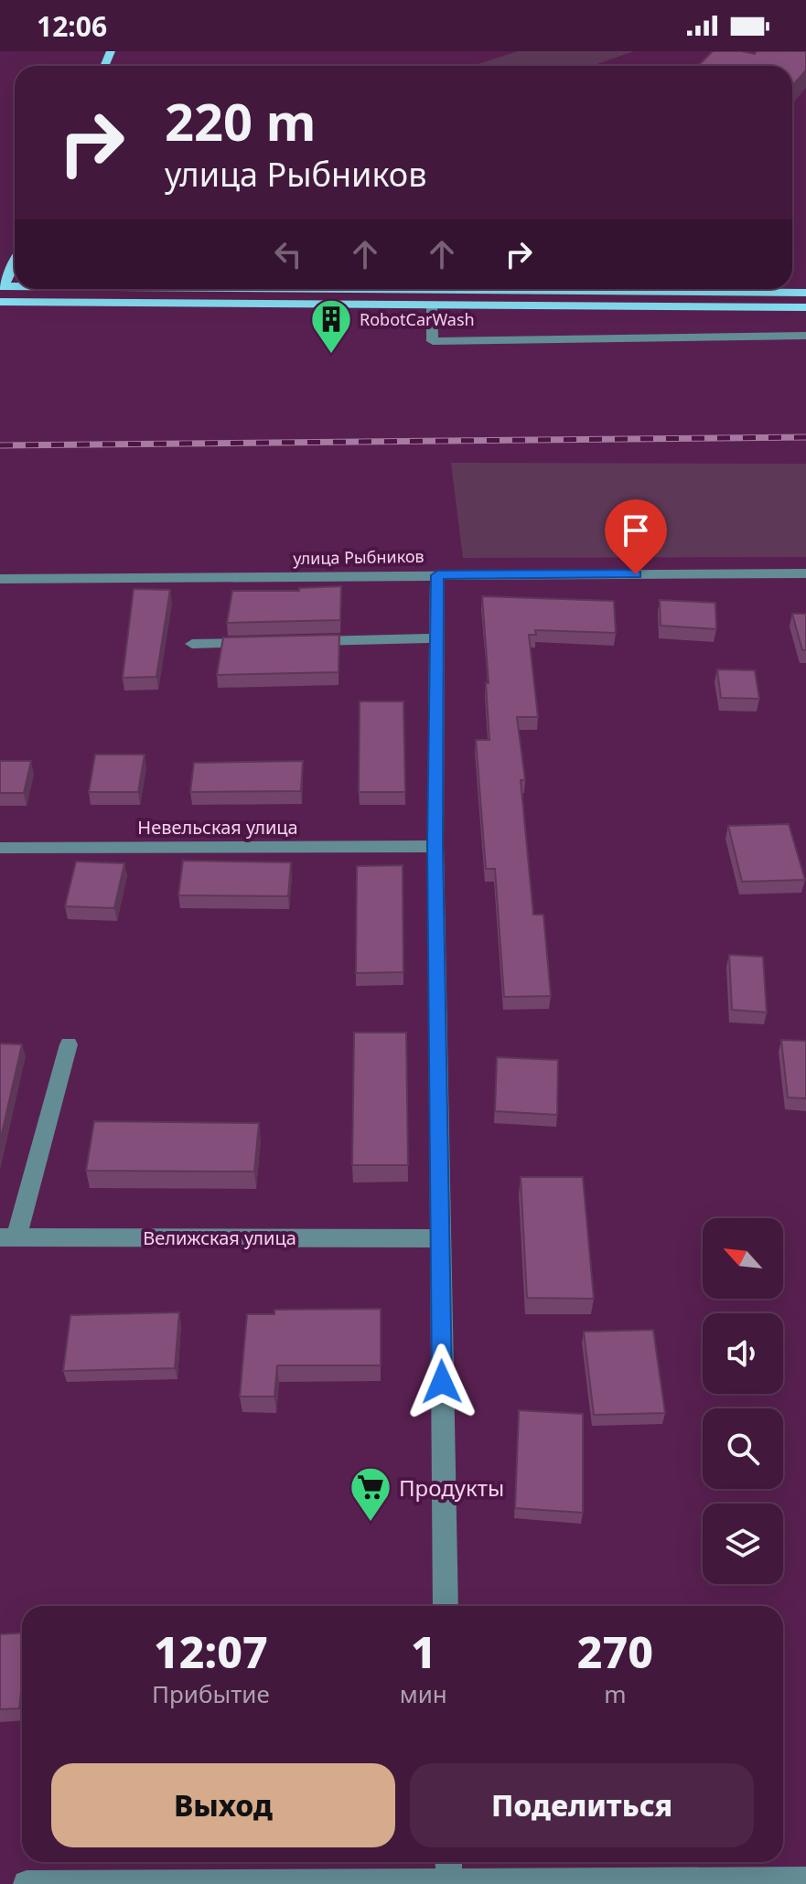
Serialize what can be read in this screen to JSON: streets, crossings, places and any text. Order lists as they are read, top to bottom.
{
  "streets": {
    "street": ["улица Рыбников", "Невельская улица", "Велижская улица"]
  },
  "places": {
    "building": ["RobotCarWash"],
    "supermarket": ["Продукты"]
  },
  "north": "top left",
  "page": {
    "status": "12:06",
    "turn": ["220 m", "улица Рыбников"],
    "eta": [
      "12:07",
      "Прибытие",
      "1",
      "мин",
      "270",
      "m"
    ],
    "buttons": ["Выход", "Поделиться"]
  }
}
